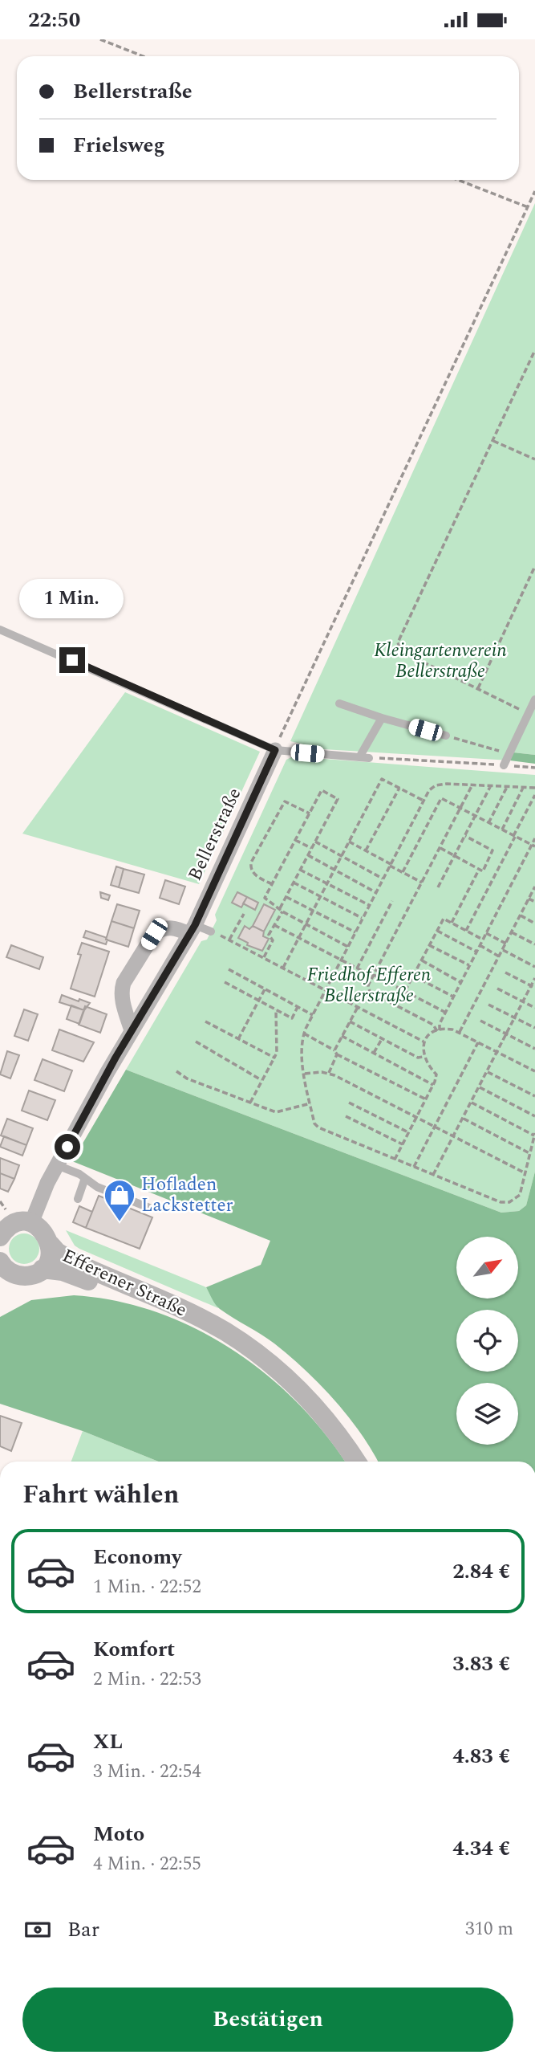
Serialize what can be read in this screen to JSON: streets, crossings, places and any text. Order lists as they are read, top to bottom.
{
  "streets": {
    "street": ["Bellerstraße", "Efferener Straße"]
  },
  "crossings": [
    ["Bellerstraße", "Efferener Straße"]
  ],
  "parks": ["Kleingartenverein Bellerstraße", "Friedhof Efferen Bellerstraße"],
  "places": {
    "shop": ["Hofladen Lackstetter"]
  },
  "north": "top right",
  "page": {
    "status": "22:50",
    "banner": ["Bellerstraße", "Frielsweg"],
    "bubble": "1 Min.",
    "heading": "Fahrt wählen",
    "list": [
      {
        "name": "Economy",
        "note": "1 Min. · 22:52",
        "value": "2.84 €"
      },
      {
        "name": "Komfort",
        "note": "2 Min. · 22:53",
        "value": "3.83 €"
      },
      {
        "name": "XL",
        "note": "3 Min. · 22:54",
        "value": "4.83 €"
      },
      {
        "name": "Moto",
        "note": "4 Min. · 22:55",
        "value": "4.34 €"
      }
    ],
    "pay": ["Bar", "310 m"],
    "buttons": "Bestätigen"
  }
}
